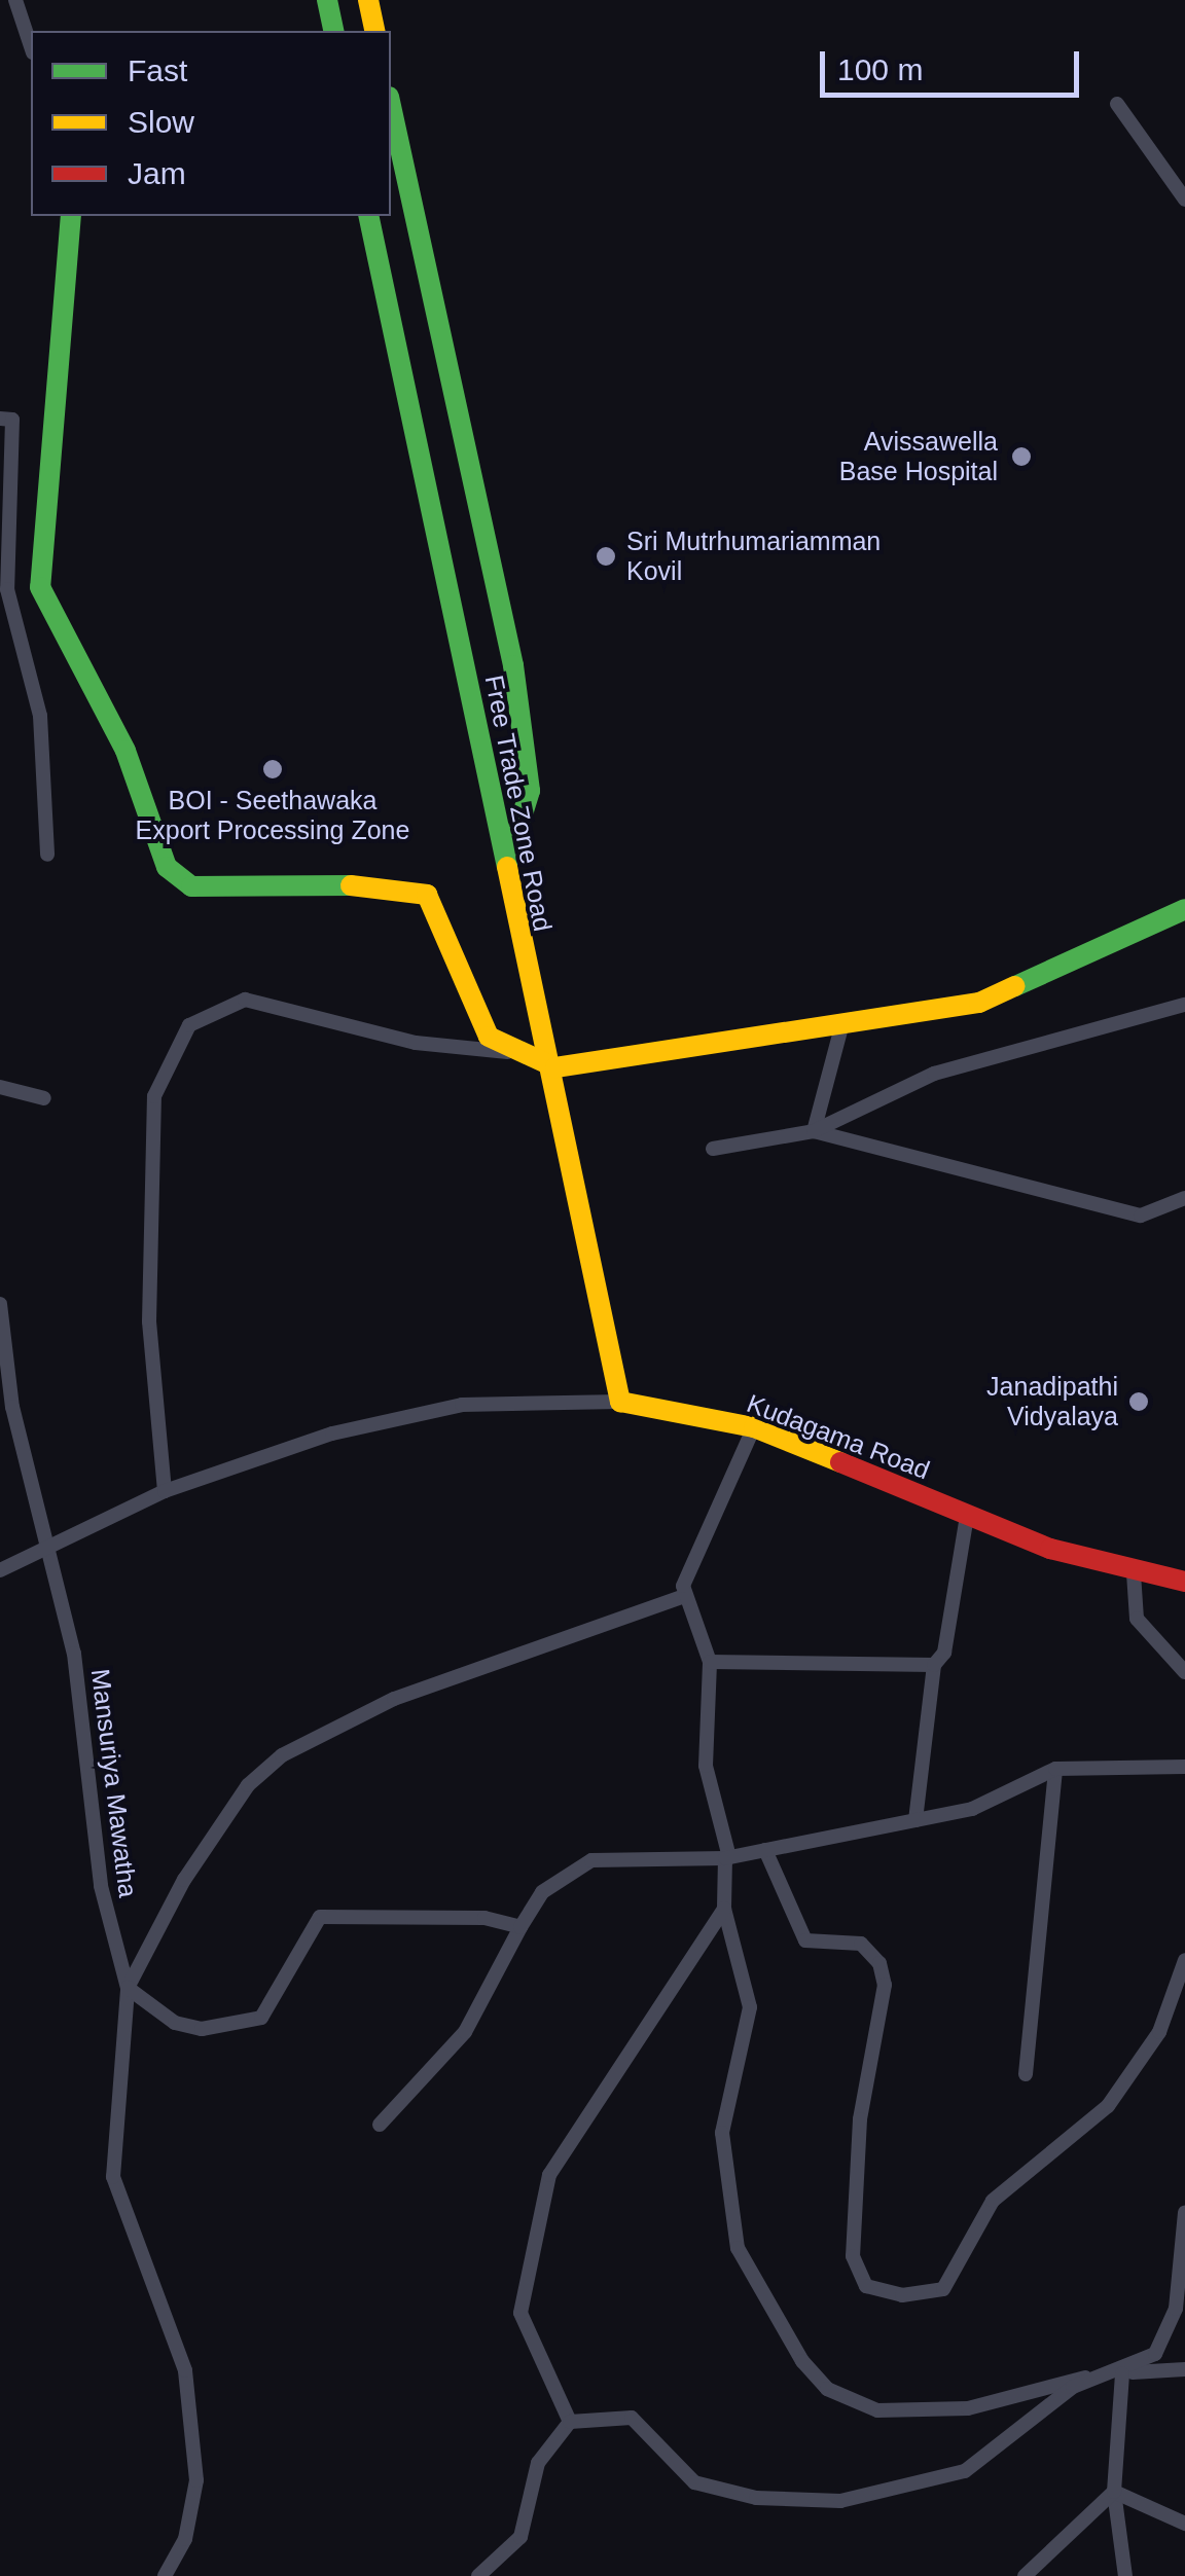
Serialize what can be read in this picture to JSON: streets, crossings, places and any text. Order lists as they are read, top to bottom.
{
  "streets": {
    "street": ["Free Trade Zone Road", "Kudagama Road", "Mansuriya Mawatha"]
  },
  "crossings": [
    ["Free Trade Zone Road", "Kudagama Road"],
    ["Kudagama Road", "Mansuriya Mawatha"]
  ],
  "places": [
    "Avissawella Base Hospital",
    "Sri Mutrhumariamman Kovil",
    "BOI - Seethawaka Export Processing Zone",
    "Janadipathi Vidyalaya"
  ],
  "legend": ["Fast", "Slow", "Jam"],
  "scale_bar": "100 m"
}
